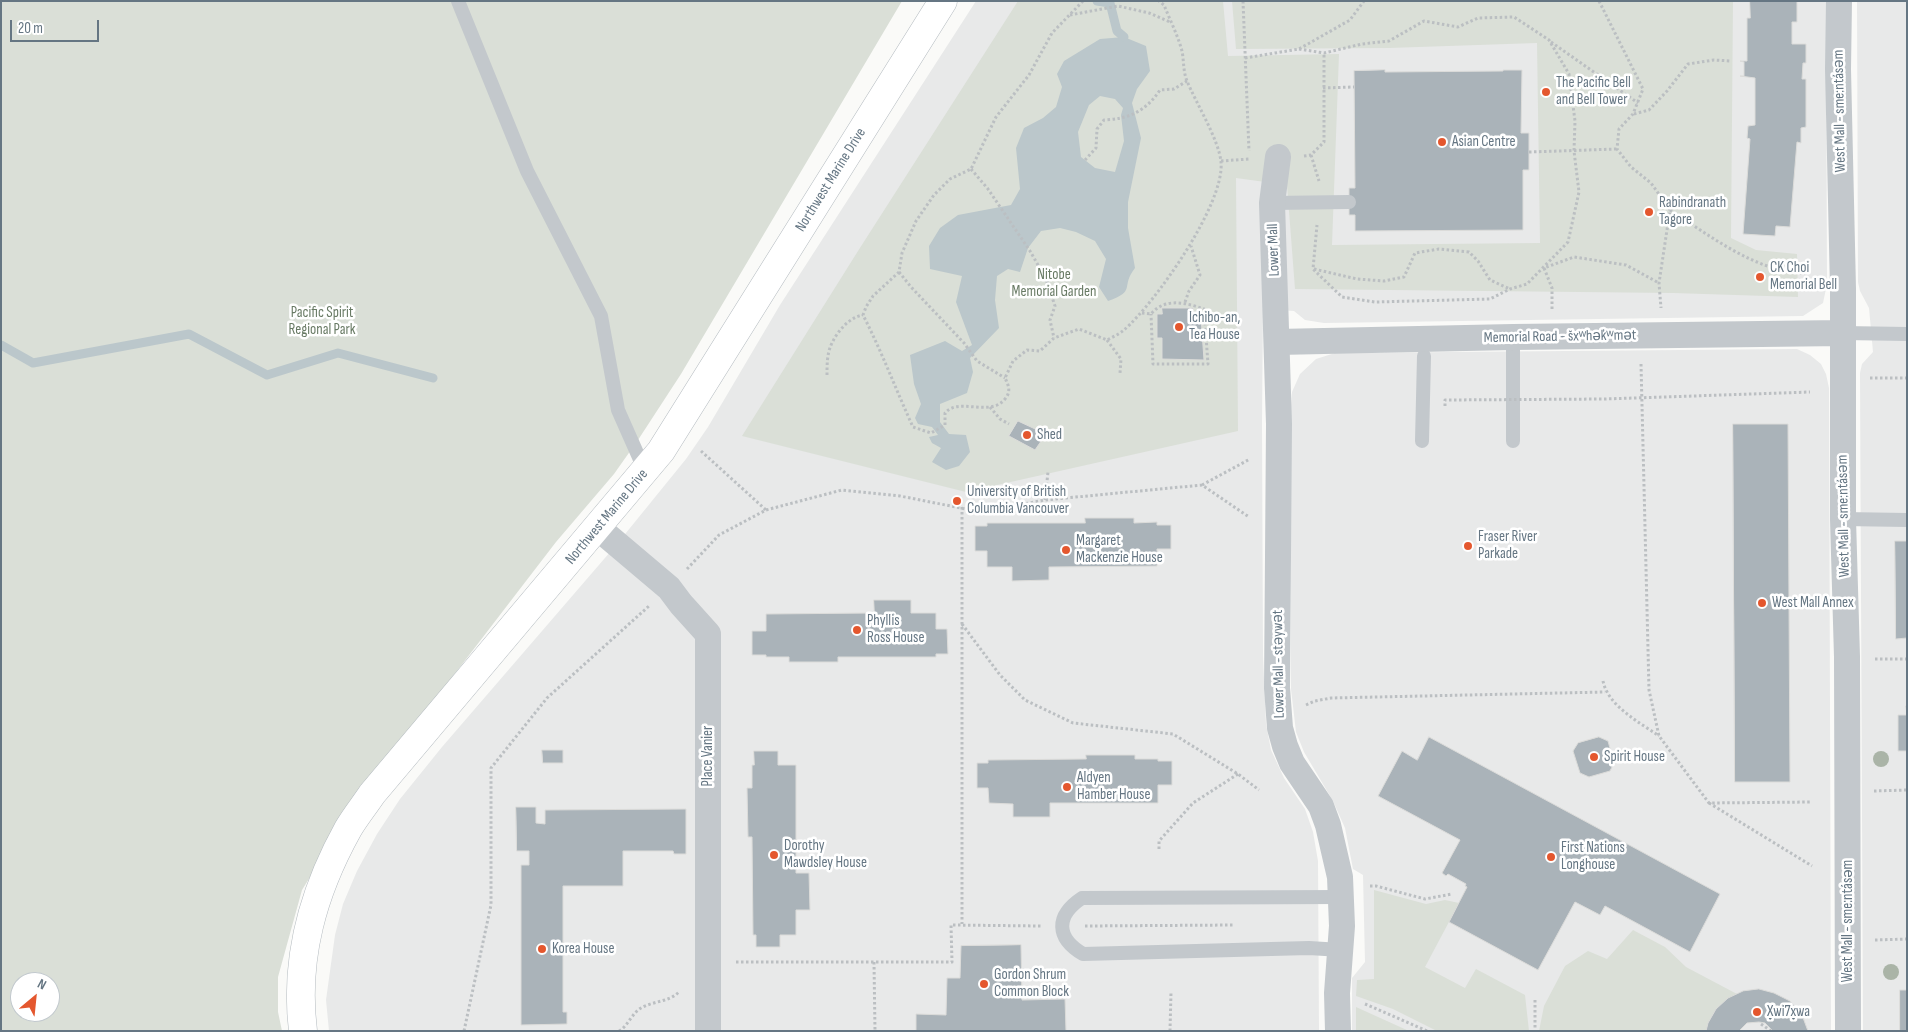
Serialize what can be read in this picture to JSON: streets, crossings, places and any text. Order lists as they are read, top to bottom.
{
  "streets": {
    "street": [
      "West Mall - sme:ntásəm",
      "Northwest Marine Drive",
      "Lower Mall",
      "Memorial Road - šxʷhək̓ʷmət",
      "Lower Mall - stəywət",
      "Place Vanier"
    ]
  },
  "crossings": [
    ["West Mall - sme:ntásəm", "Memorial Road - šxʷhək̓ʷmət"],
    ["Northwest Marine Drive", "Place Vanier"],
    ["Lower Mall", "Memorial Road - šxʷhək̓ʷmət"],
    ["Lower Mall", "Lower Mall - stəywət"],
    ["Memorial Road - šxʷhək̓ʷmət", "Lower Mall - stəywət"]
  ],
  "parks": ["Nitobe Memorial Garden", "Pacific Spirit Regional Park"],
  "places": [
    "The Pacific Bell and Bell Tower",
    "Asian Centre",
    "Rabindranath Tagore",
    "CK Choi Memorial Bell",
    "Ichibo-an, Tea House",
    "Shed",
    "University of British Columbia Vancouver",
    "Fraser River Parkade",
    "Margaret Mackenzie House",
    "West Mall Annex",
    "Phyllis Ross House",
    "Spirit House",
    "Aldyen Hamber House",
    "Dorothy Mawdsley House",
    "First Nations Longhouse",
    "Korea House",
    "Gordon Shrum Common Block",
    "X̱wi7x̱wa"
  ],
  "scale_bar": "20 m",
  "north": "top right"
}
